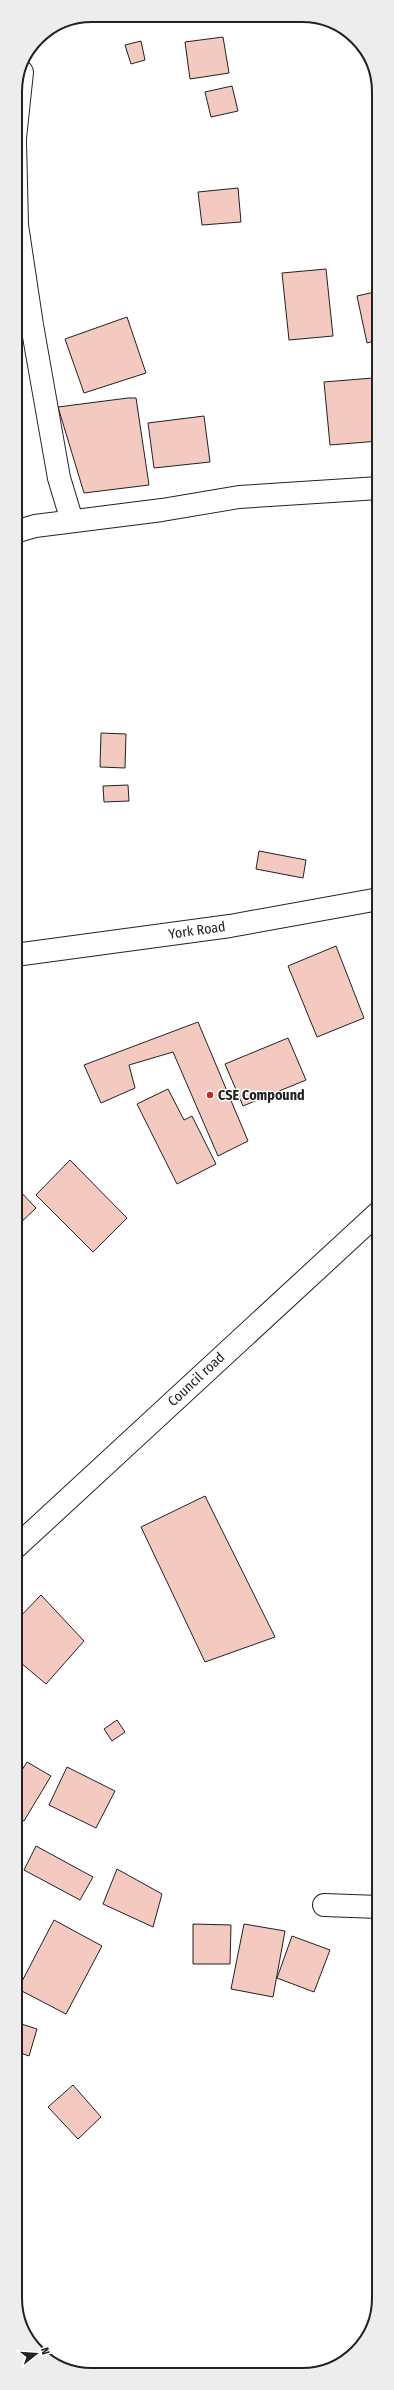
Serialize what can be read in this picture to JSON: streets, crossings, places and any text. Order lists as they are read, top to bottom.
{
  "streets": {
    "street": ["York Road", "Council road"]
  },
  "places": ["CSE Compound"],
  "north": "right"
}
